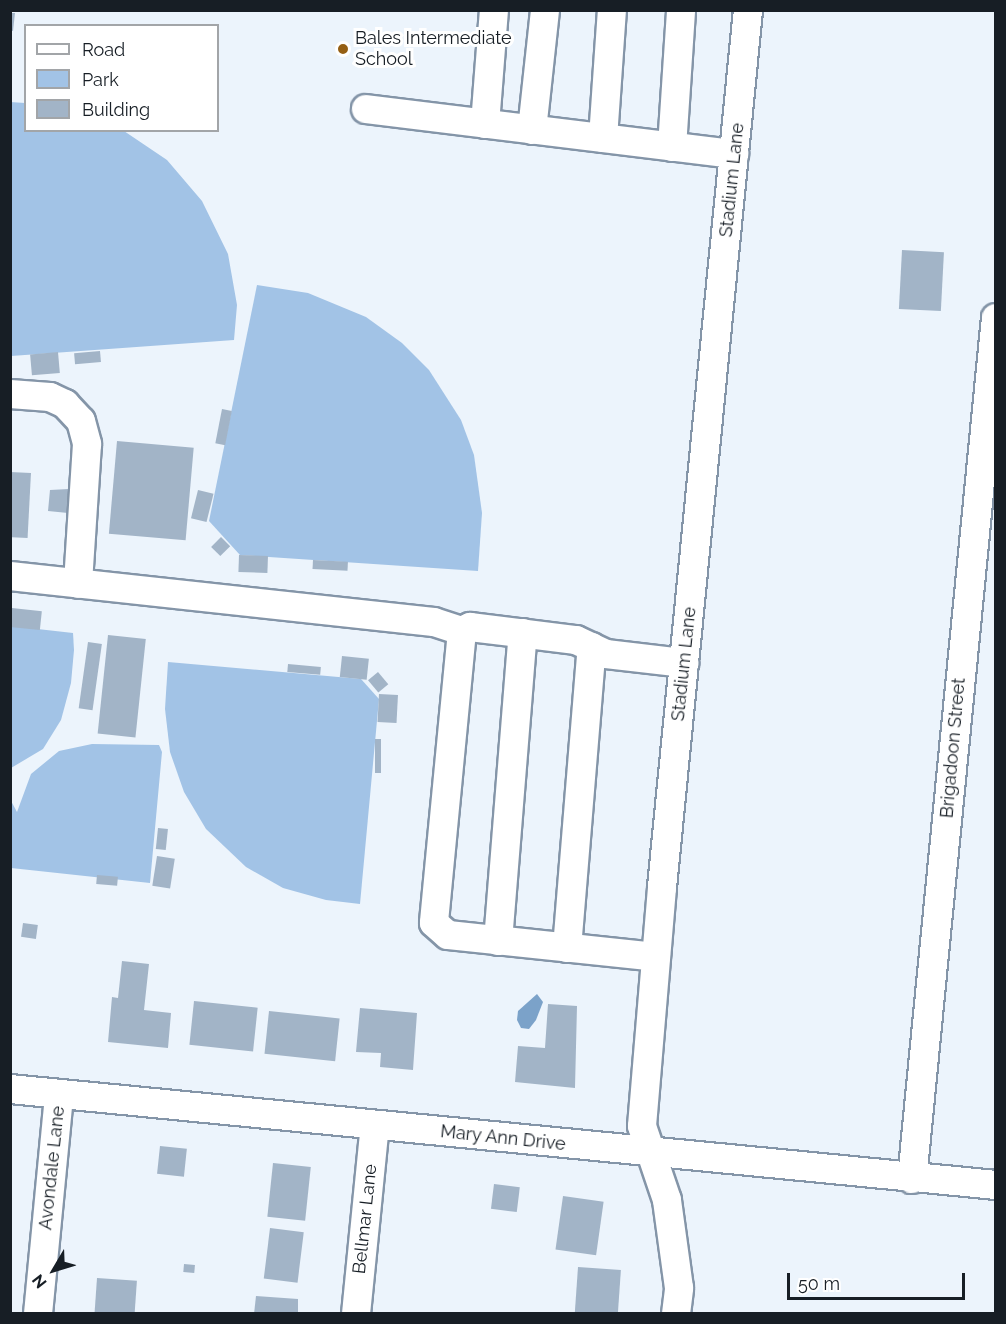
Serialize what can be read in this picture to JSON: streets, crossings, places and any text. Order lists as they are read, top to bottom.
{
  "streets": {
    "street": [
      "Stadium Lane",
      "Brigadoon Street",
      "Mary Ann Drive",
      "Avondale Lane",
      "Bellmar Lane"
    ]
  },
  "crossings": [
    ["Stadium Lane", "Mary Ann Drive"],
    ["Brigadoon Street", "Mary Ann Drive"],
    ["Mary Ann Drive", "Avondale Lane"],
    ["Mary Ann Drive", "Bellmar Lane"]
  ],
  "places": ["Bales Intermediate School"],
  "legend": ["Road", "Park", "Building"],
  "scale_bar": "50 m",
  "north": "bottom left"
}
